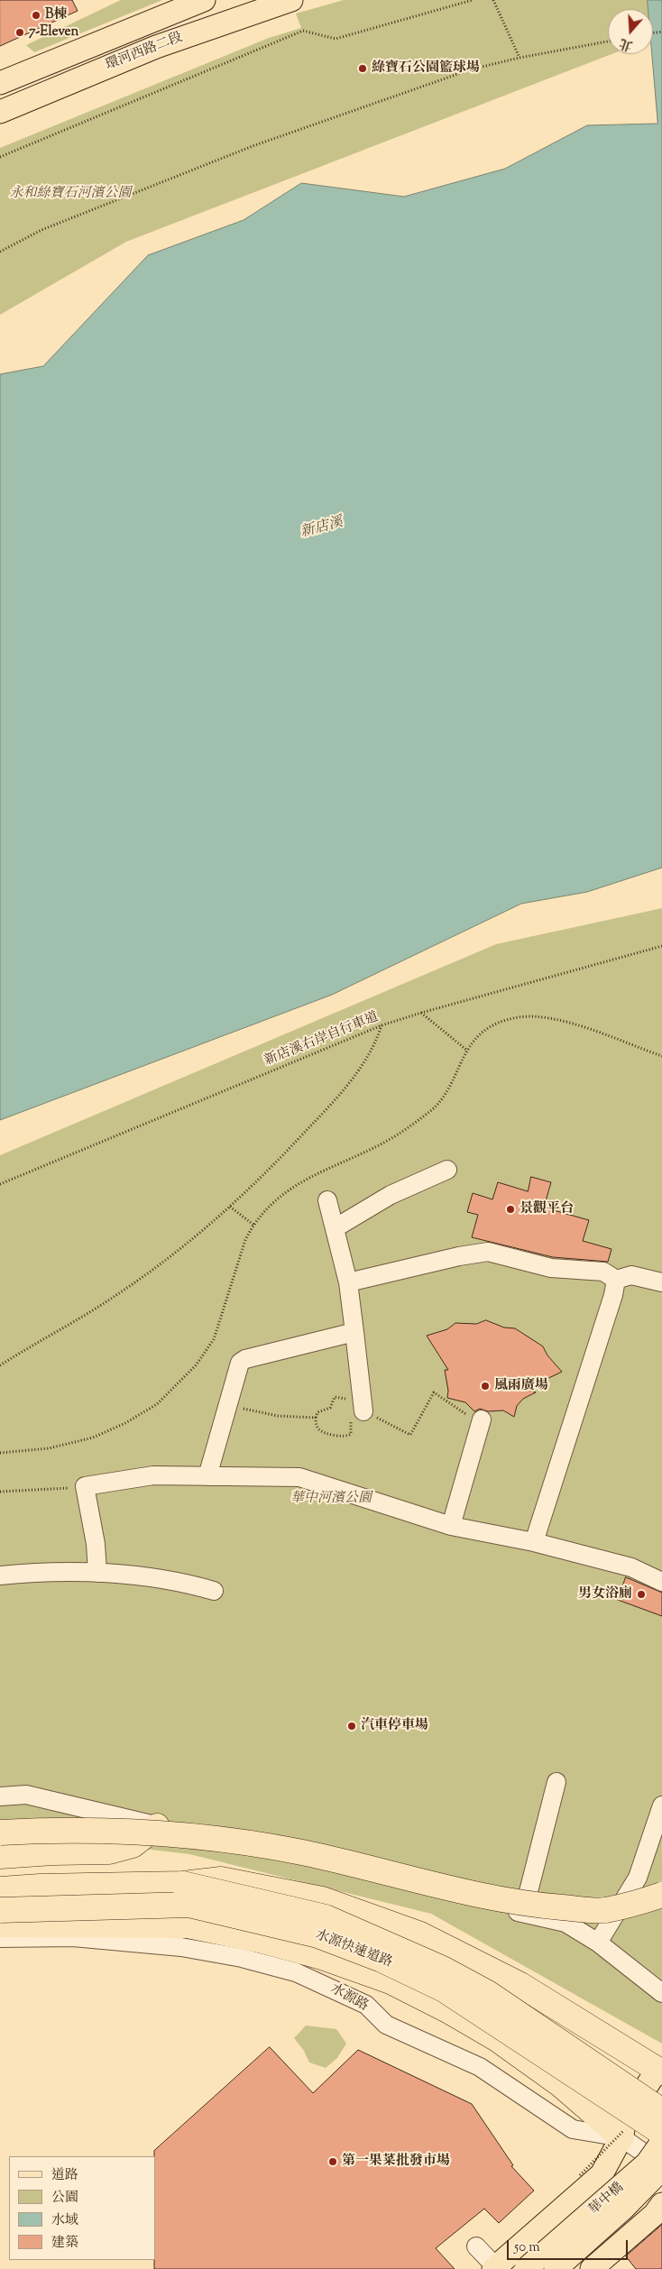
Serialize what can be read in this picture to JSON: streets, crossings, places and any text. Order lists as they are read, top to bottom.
{
  "streets": {
    "highway": ["水源快速道路"],
    "main road": ["環河西路二段", "華中橋"],
    "street": ["水源路"],
    "path": ["新店溪右岸自行車道"]
  },
  "crossings": [
    ["水源快速道路", "水源路"],
    ["水源路", "華中橋"]
  ],
  "water": ["新店溪"],
  "parks": ["永和綠寶石河濱公園", "華中河濱公園"],
  "places": [
    "B棟",
    "7-Eleven",
    "綠寶石公園籃球場",
    "景觀平台",
    "風雨廣場",
    "男女浴廁",
    "汽車停車場",
    "第一果菜批發市場"
  ],
  "legend": [
    "道路",
    "公園",
    "水域",
    "建築"
  ],
  "scale_bar": "50 m",
  "north": "bottom"
}
